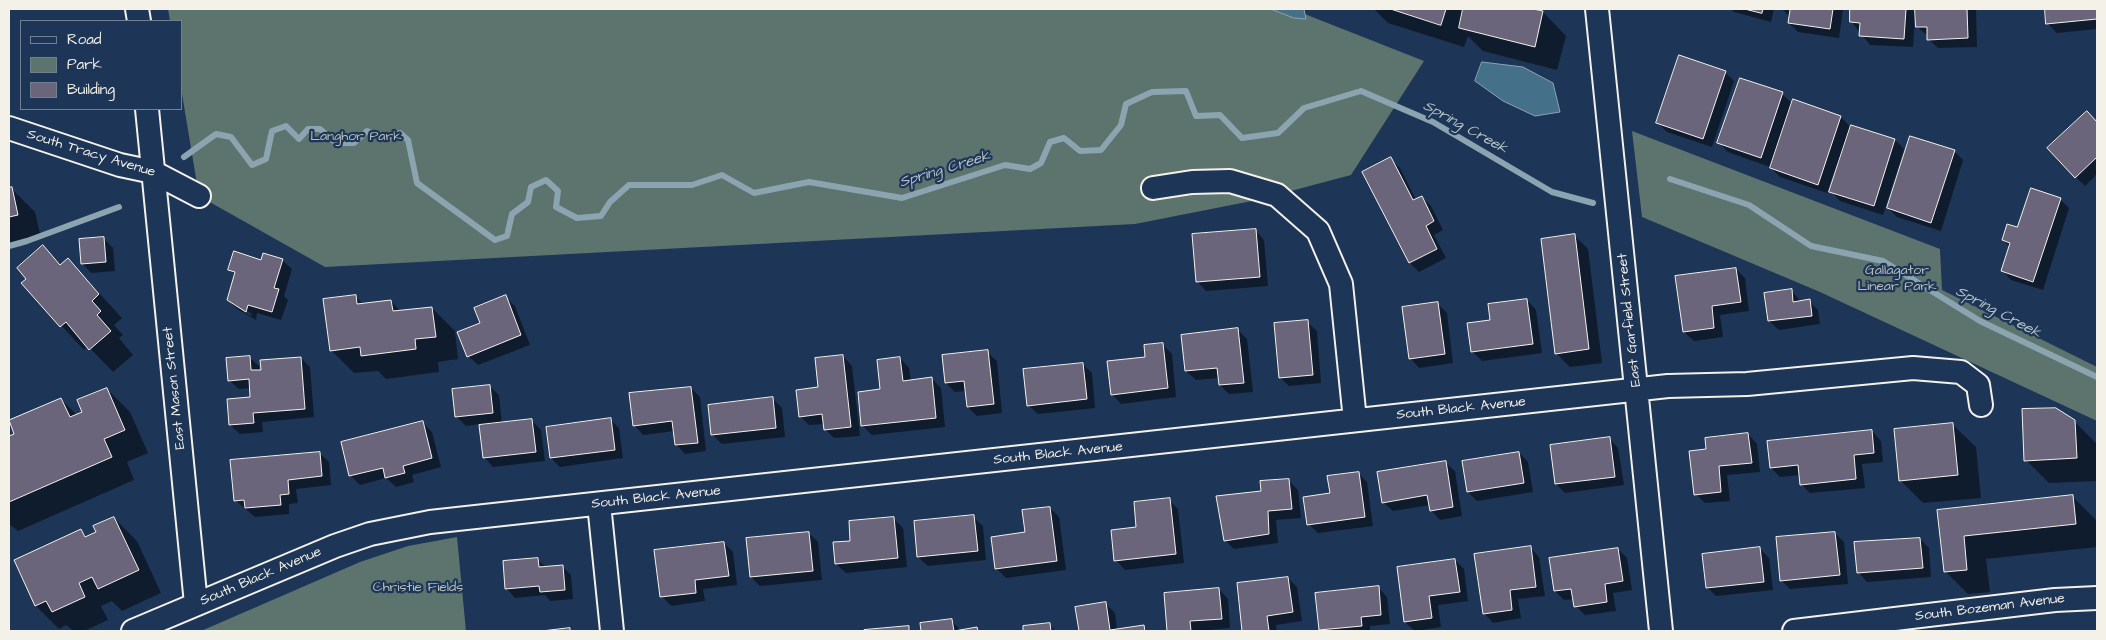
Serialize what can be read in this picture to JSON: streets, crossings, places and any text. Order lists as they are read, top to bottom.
{
  "streets": {
    "street": [
      "South Tracy Avenue",
      "East Garfield Street",
      "East Mason Street",
      "South Black Avenue",
      "South Bozeman Avenue"
    ]
  },
  "crossings": [
    ["South Tracy Avenue", "East Mason Street"],
    ["East Garfield Street", "South Black Avenue"],
    ["East Mason Street", "South Black Avenue"]
  ],
  "water": ["Spring Creek"],
  "parks": ["Langhor Park", "Gallagator Linear Park", "Christie Fields"],
  "legend": ["Road", "Park", "Building"]
}
